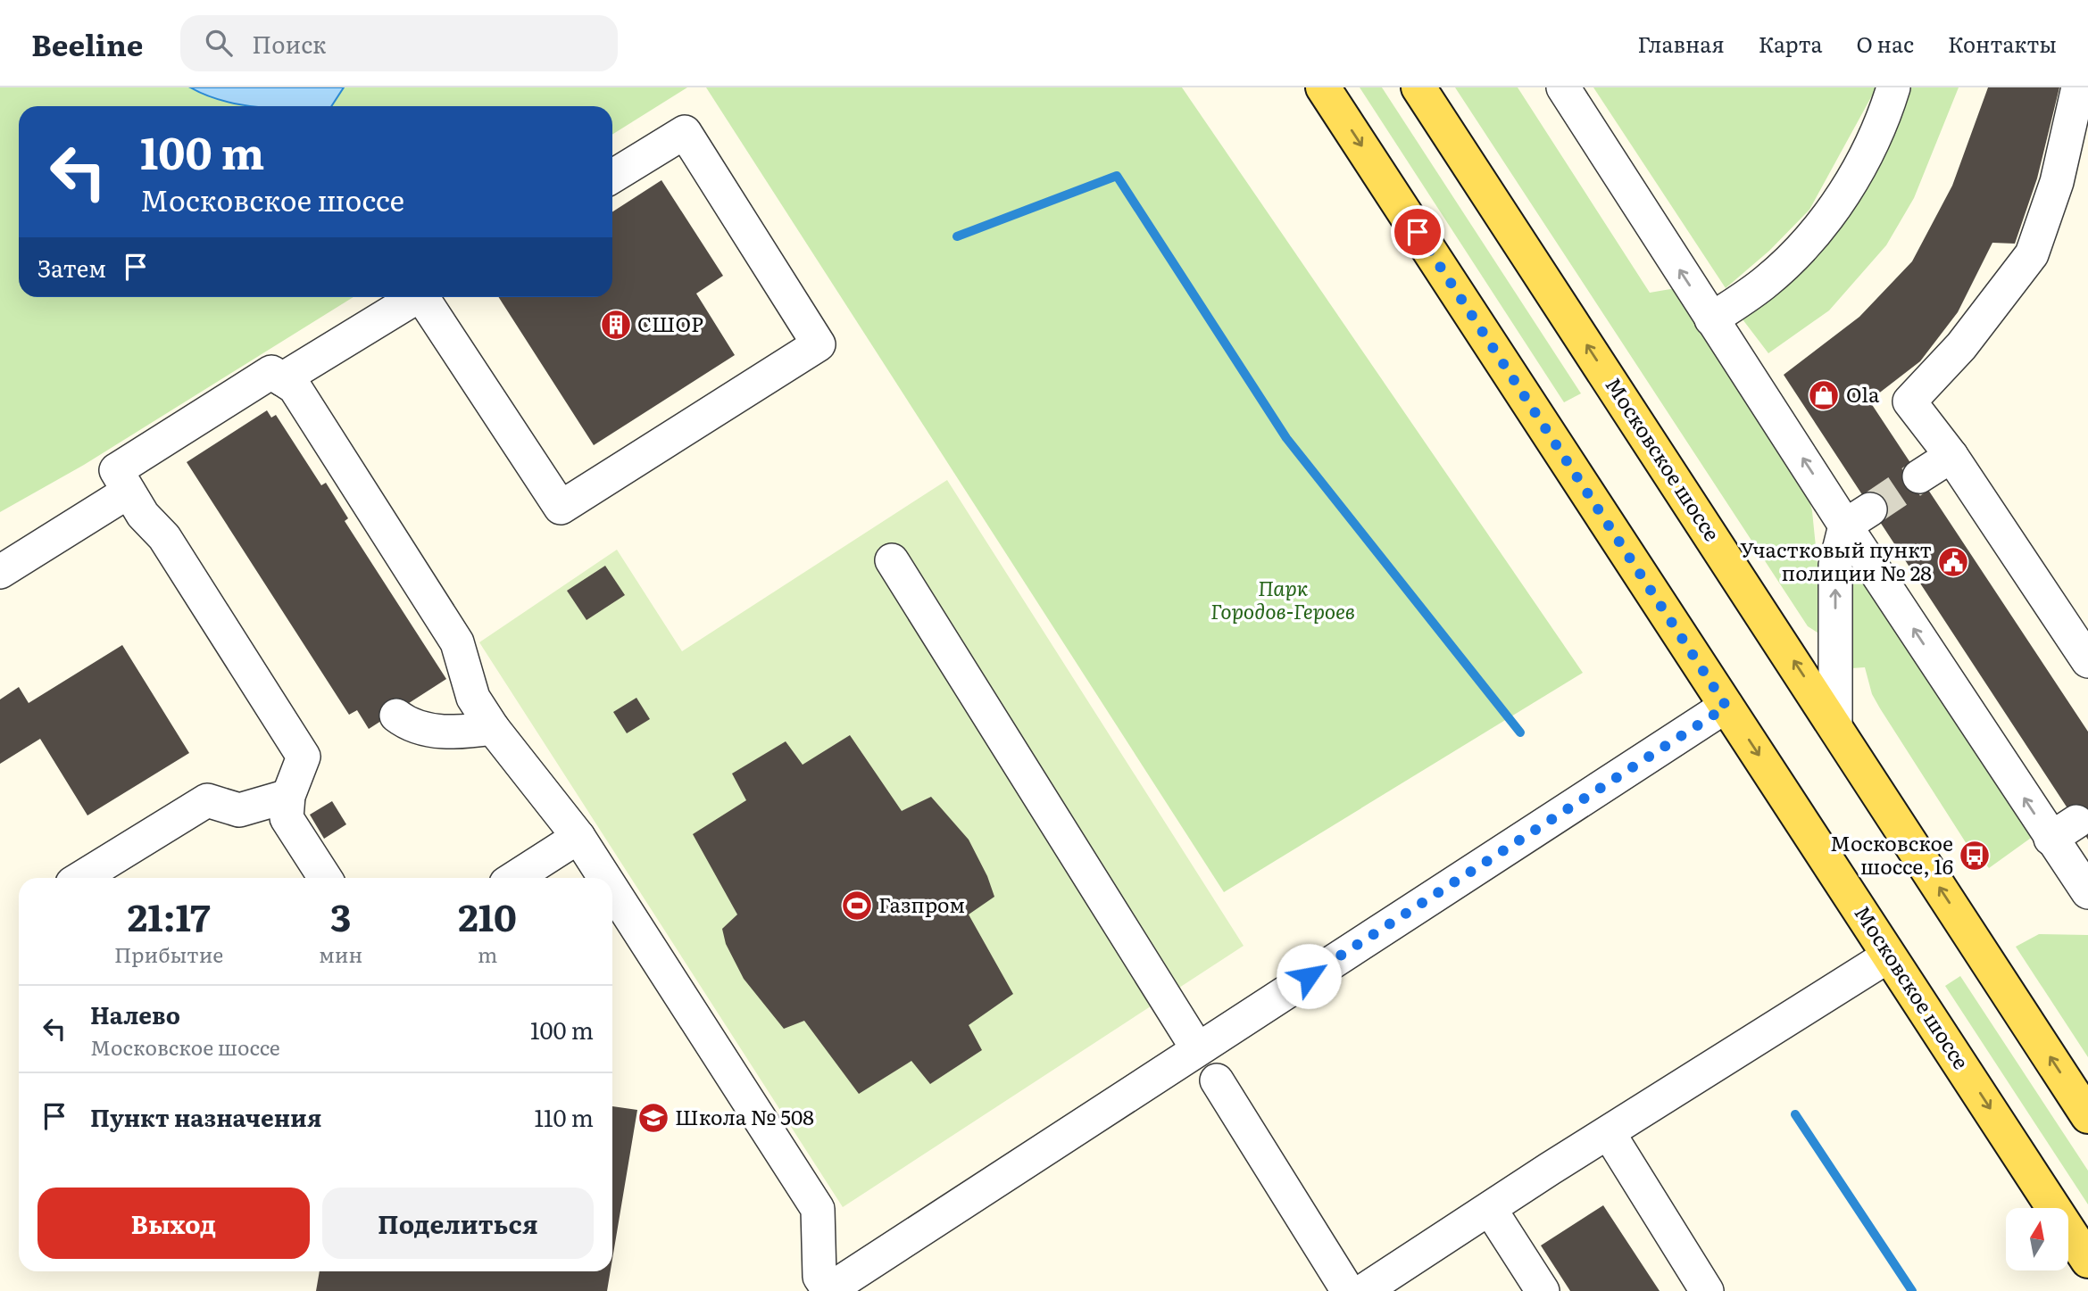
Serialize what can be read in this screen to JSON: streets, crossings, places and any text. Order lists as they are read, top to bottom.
{
  "streets": {
    "main road": ["Московское шоссе"]
  },
  "parks": ["Парк Городов-Героев"],
  "places": {
    "building": ["СШОР"],
    "shop": ["Ola"],
    "public building": ["Участковый пункт полиции № 28"],
    "bus stop": ["Московское шоссе, 16"],
    "sports": ["Газпром"],
    "school or university": ["Школа № 508"]
  },
  "north": "top",
  "page": {
    "header": "Beeline",
    "search": "Поиск",
    "nav": [
      "Главная",
      "Карта",
      "О нас",
      "Контакты"
    ],
    "turn": ["100 m", "Московское шоссе"],
    "then": "Затем",
    "eta": [
      "21:17",
      "Прибытие",
      "3",
      "мин",
      "210",
      "m"
    ],
    "list": [
      {
        "name": "Налево",
        "note": "Московское шоссе",
        "value": "100 m"
      },
      {
        "name": "Пункт назначения",
        "value": "110 m"
      }
    ],
    "buttons": ["Выход", "Поделиться"]
  }
}
